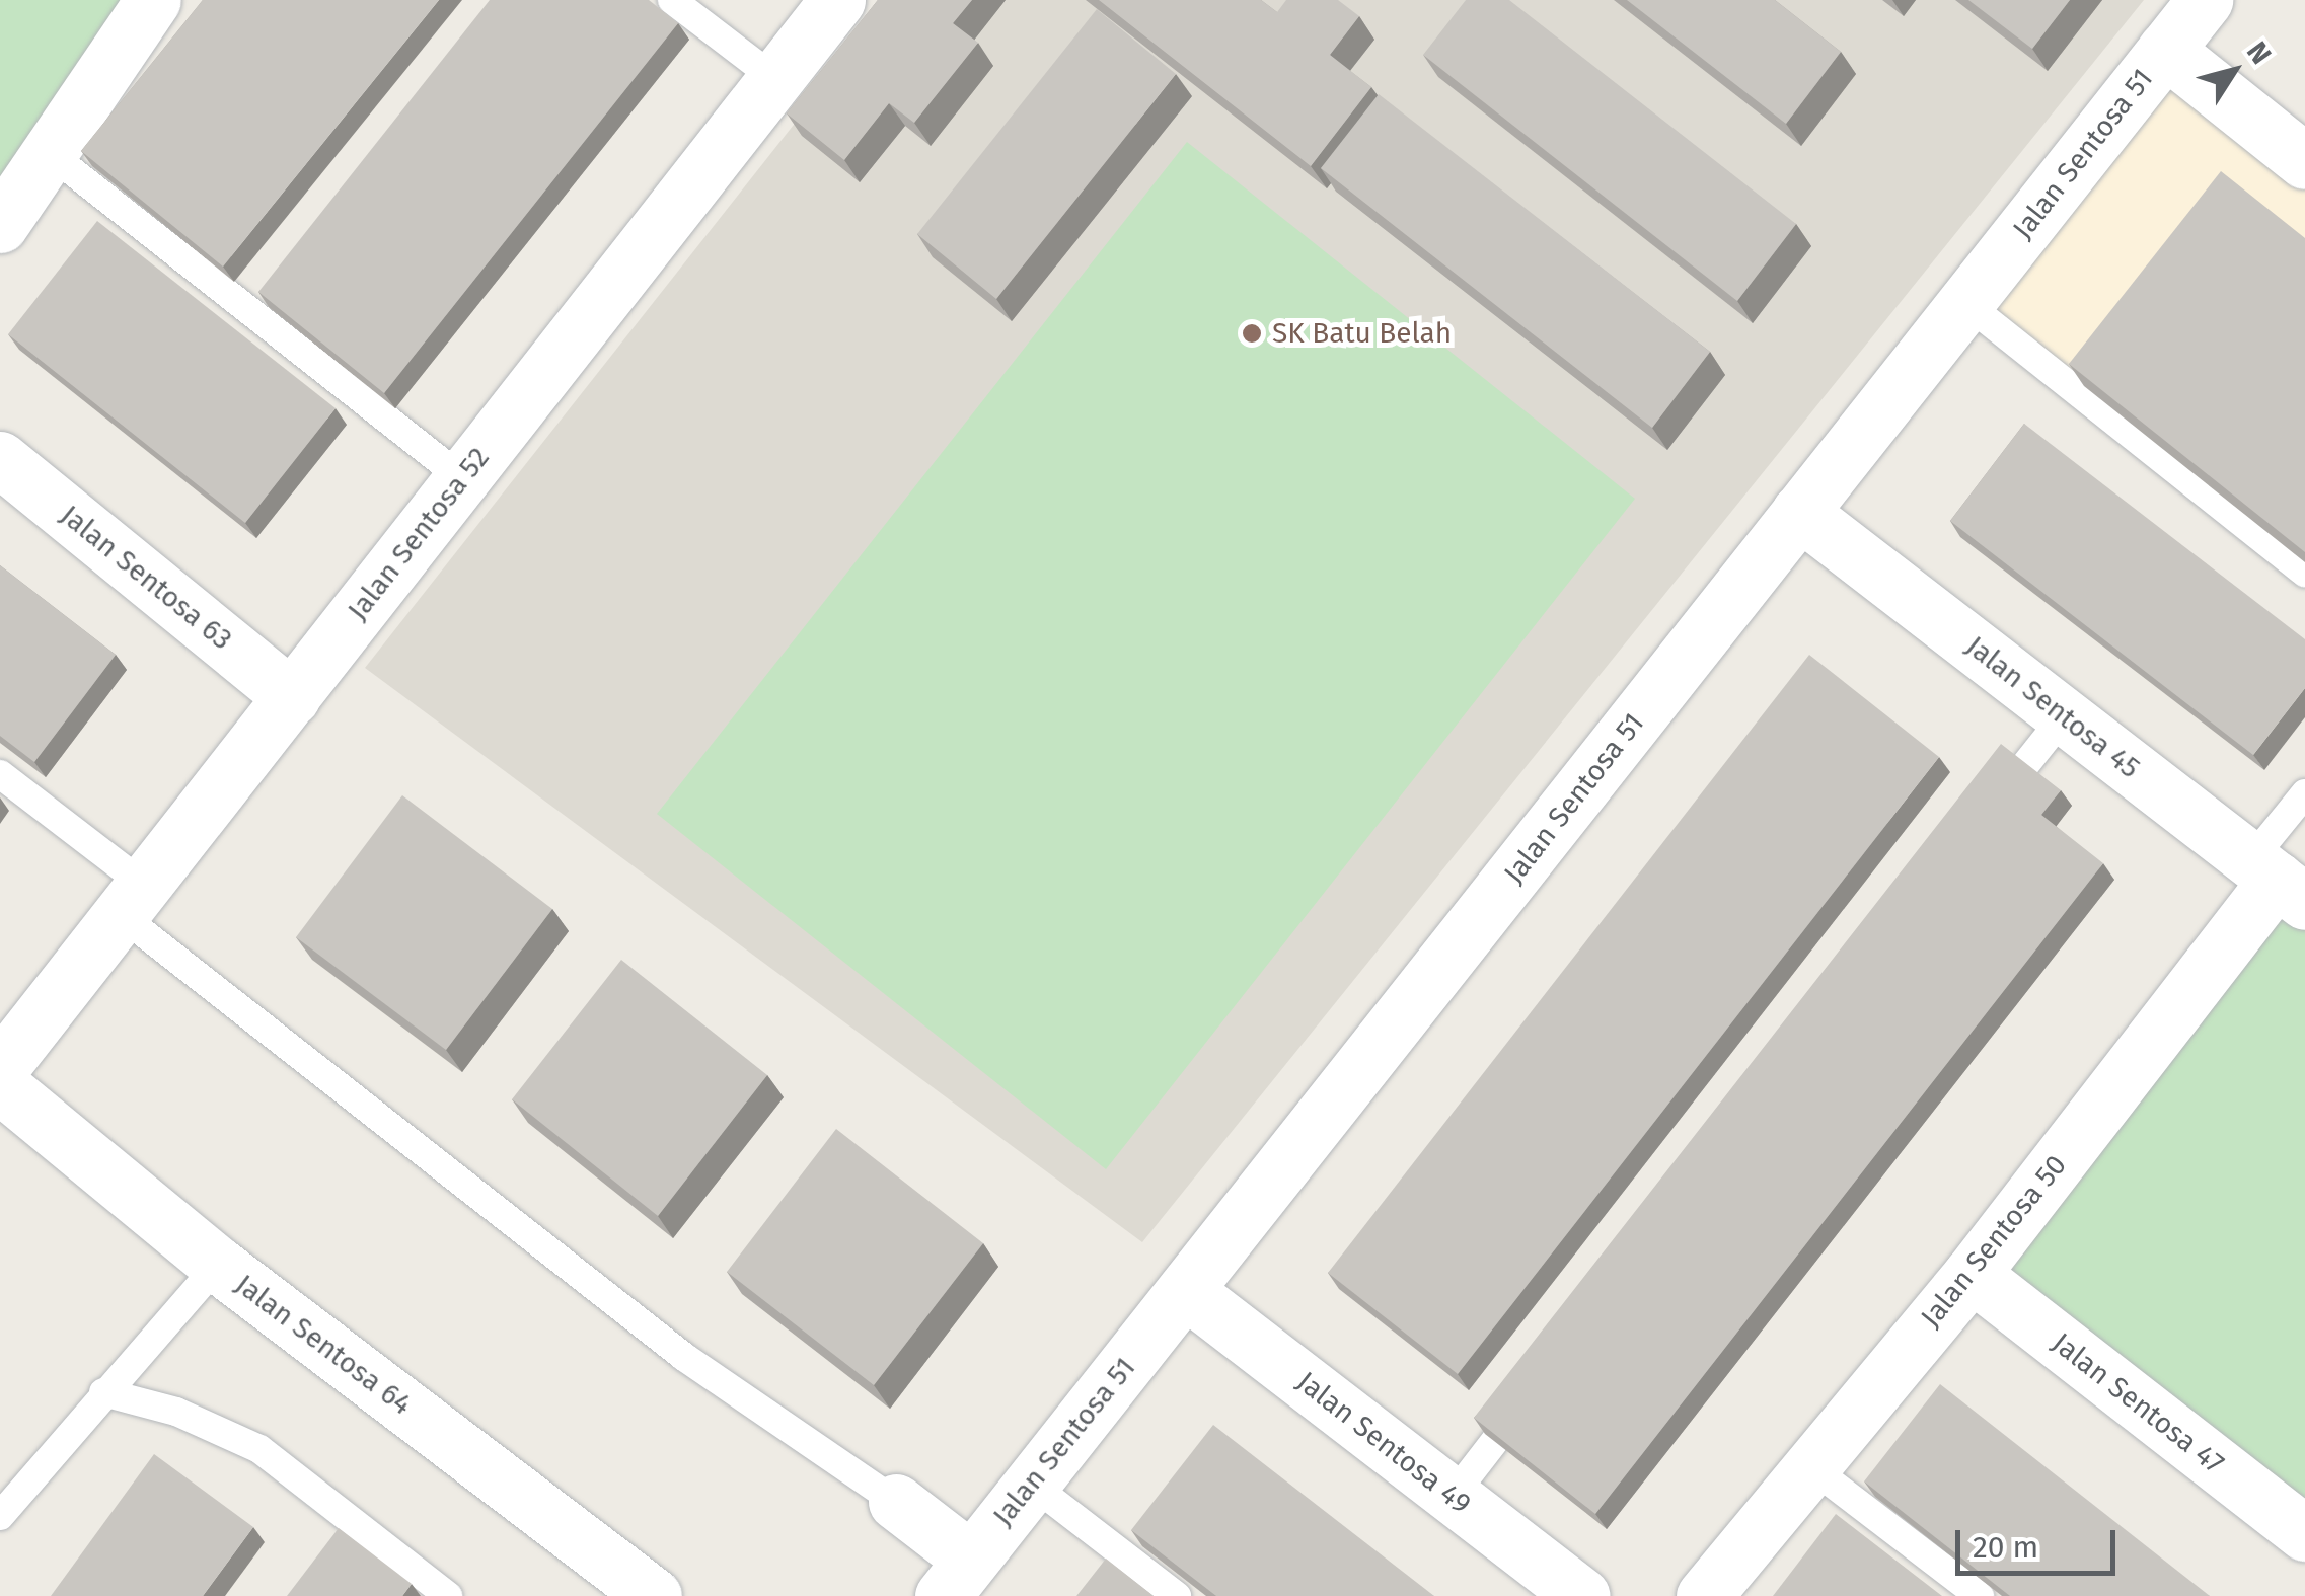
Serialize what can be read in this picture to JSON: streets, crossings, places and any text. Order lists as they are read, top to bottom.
{
  "streets": {
    "street": [
      "Jalan Sentosa 51",
      "Jalan Sentosa 52",
      "Jalan Sentosa 63",
      "Jalan Sentosa 45",
      "Jalan Sentosa 50",
      "Jalan Sentosa 64",
      "Jalan Sentosa 47",
      "Jalan Sentosa 49"
    ]
  },
  "crossings": [
    ["Jalan Sentosa 51", "Jalan Sentosa 45"],
    ["Jalan Sentosa 51", "Jalan Sentosa 49"],
    ["Jalan Sentosa 52", "Jalan Sentosa 63"],
    ["Jalan Sentosa 45", "Jalan Sentosa 50"],
    ["Jalan Sentosa 50", "Jalan Sentosa 47"]
  ],
  "places": ["SK Batu Belah"],
  "scale_bar": "20 m",
  "north": "top right"
}
